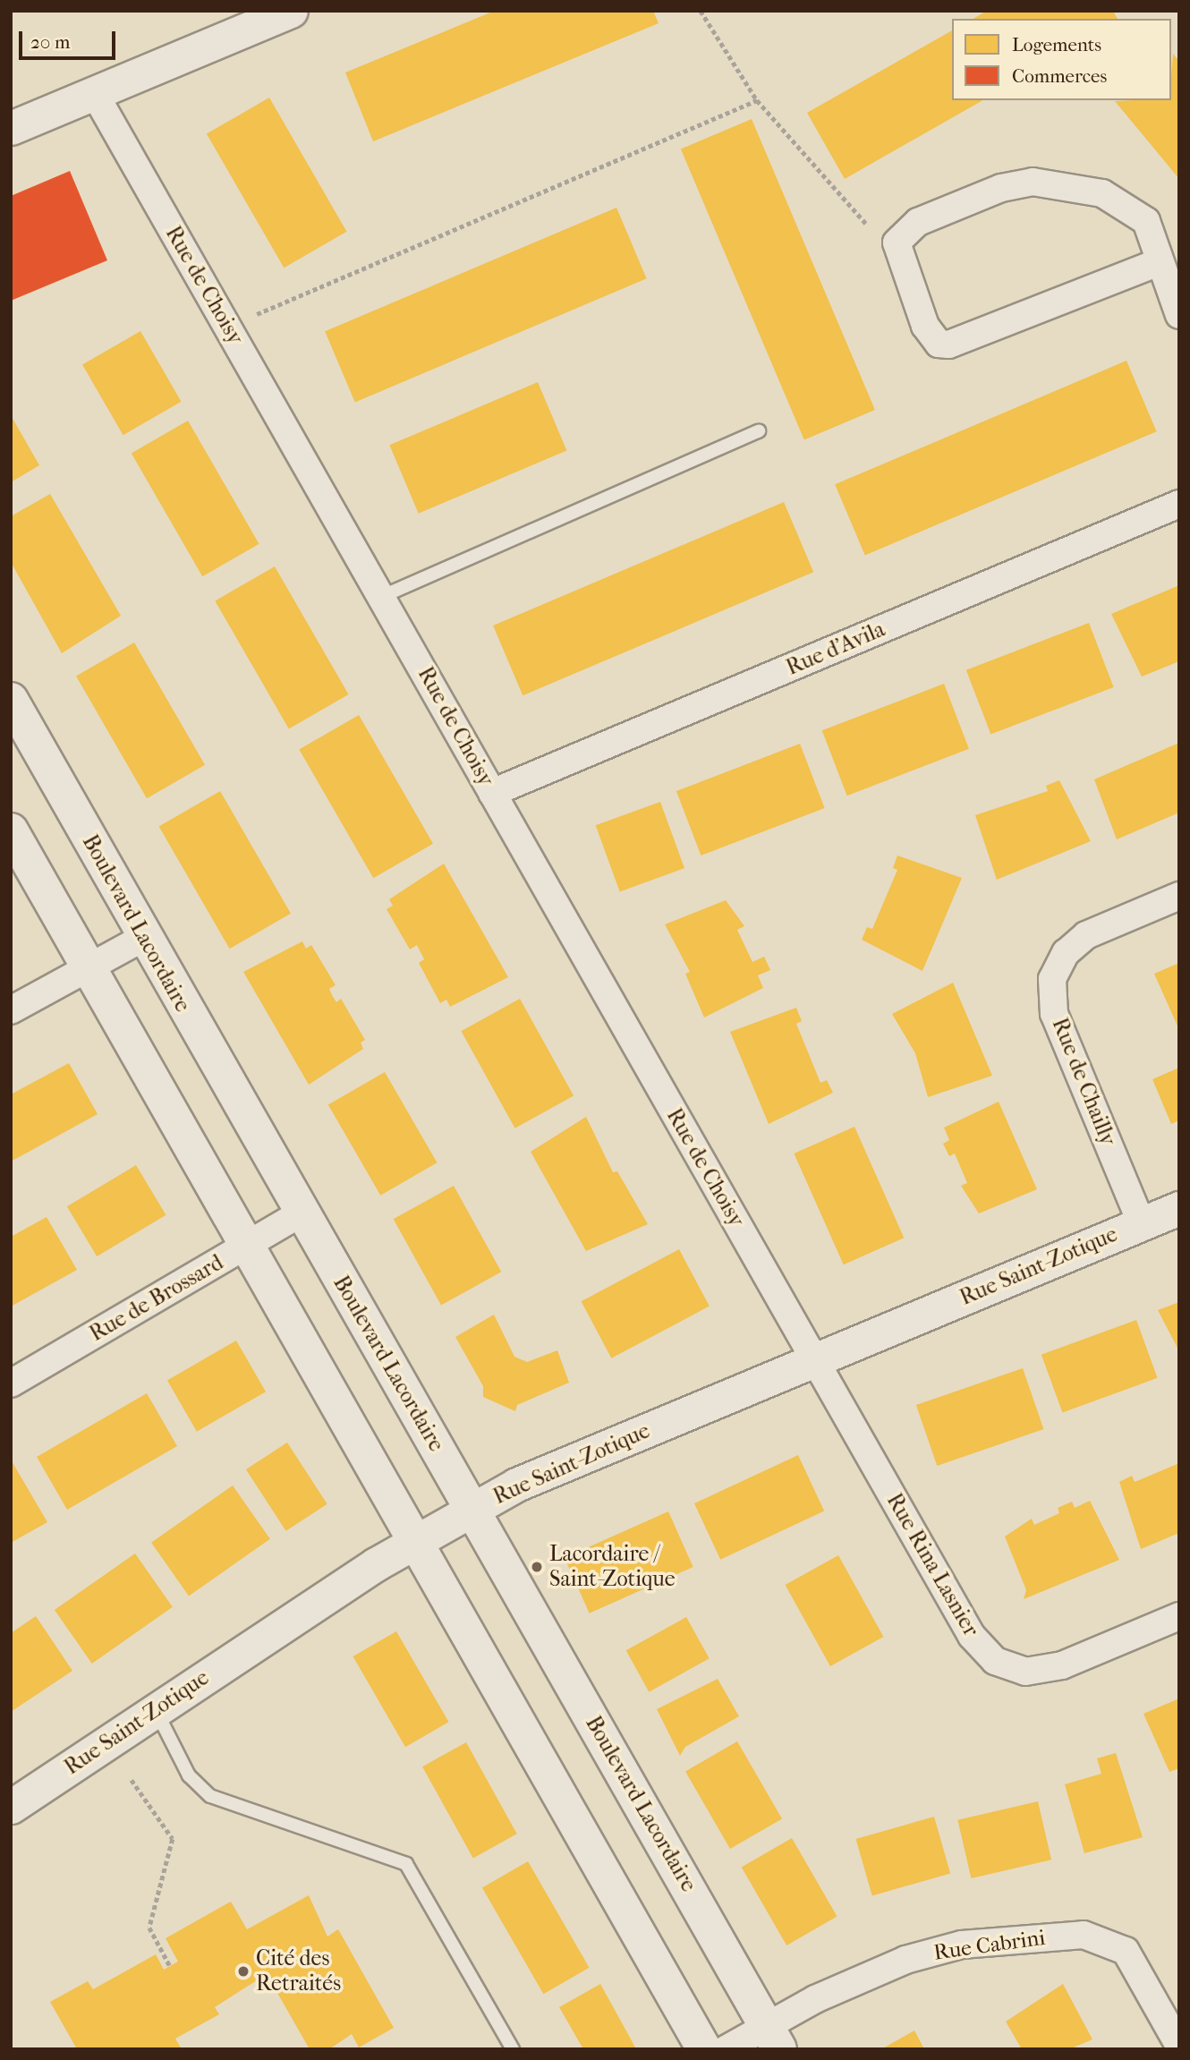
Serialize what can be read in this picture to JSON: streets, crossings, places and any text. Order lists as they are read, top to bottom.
{
  "streets": {
    "main road": ["Boulevard Lacordaire"],
    "street": [
      "Rue de Choisy",
      "Rue d'Avila",
      "Rue de Chailly",
      "Rue Saint-Zotique",
      "Rue de Brossard",
      "Rue Rina Lasnier",
      "Rue Cabrini"
    ]
  },
  "crossings": [
    ["Rue de Choisy", "Rue d'Avila"],
    ["Rue de Choisy", "Rue Saint-Zotique"],
    ["Rue de Choisy", "Rue Rina Lasnier"],
    ["Boulevard Lacordaire", "Rue Saint-Zotique"],
    ["Boulevard Lacordaire", "Rue de Brossard"],
    ["Boulevard Lacordaire", "Rue Cabrini"],
    ["Rue de Chailly", "Rue Saint-Zotique"],
    ["Rue Saint-Zotique", "Rue Rina Lasnier"]
  ],
  "places": ["Lacordaire / Saint-Zotique", "Cité des Retraités"],
  "legend": ["Logements", "Commerces"],
  "scale_bar": "20 m"
}
